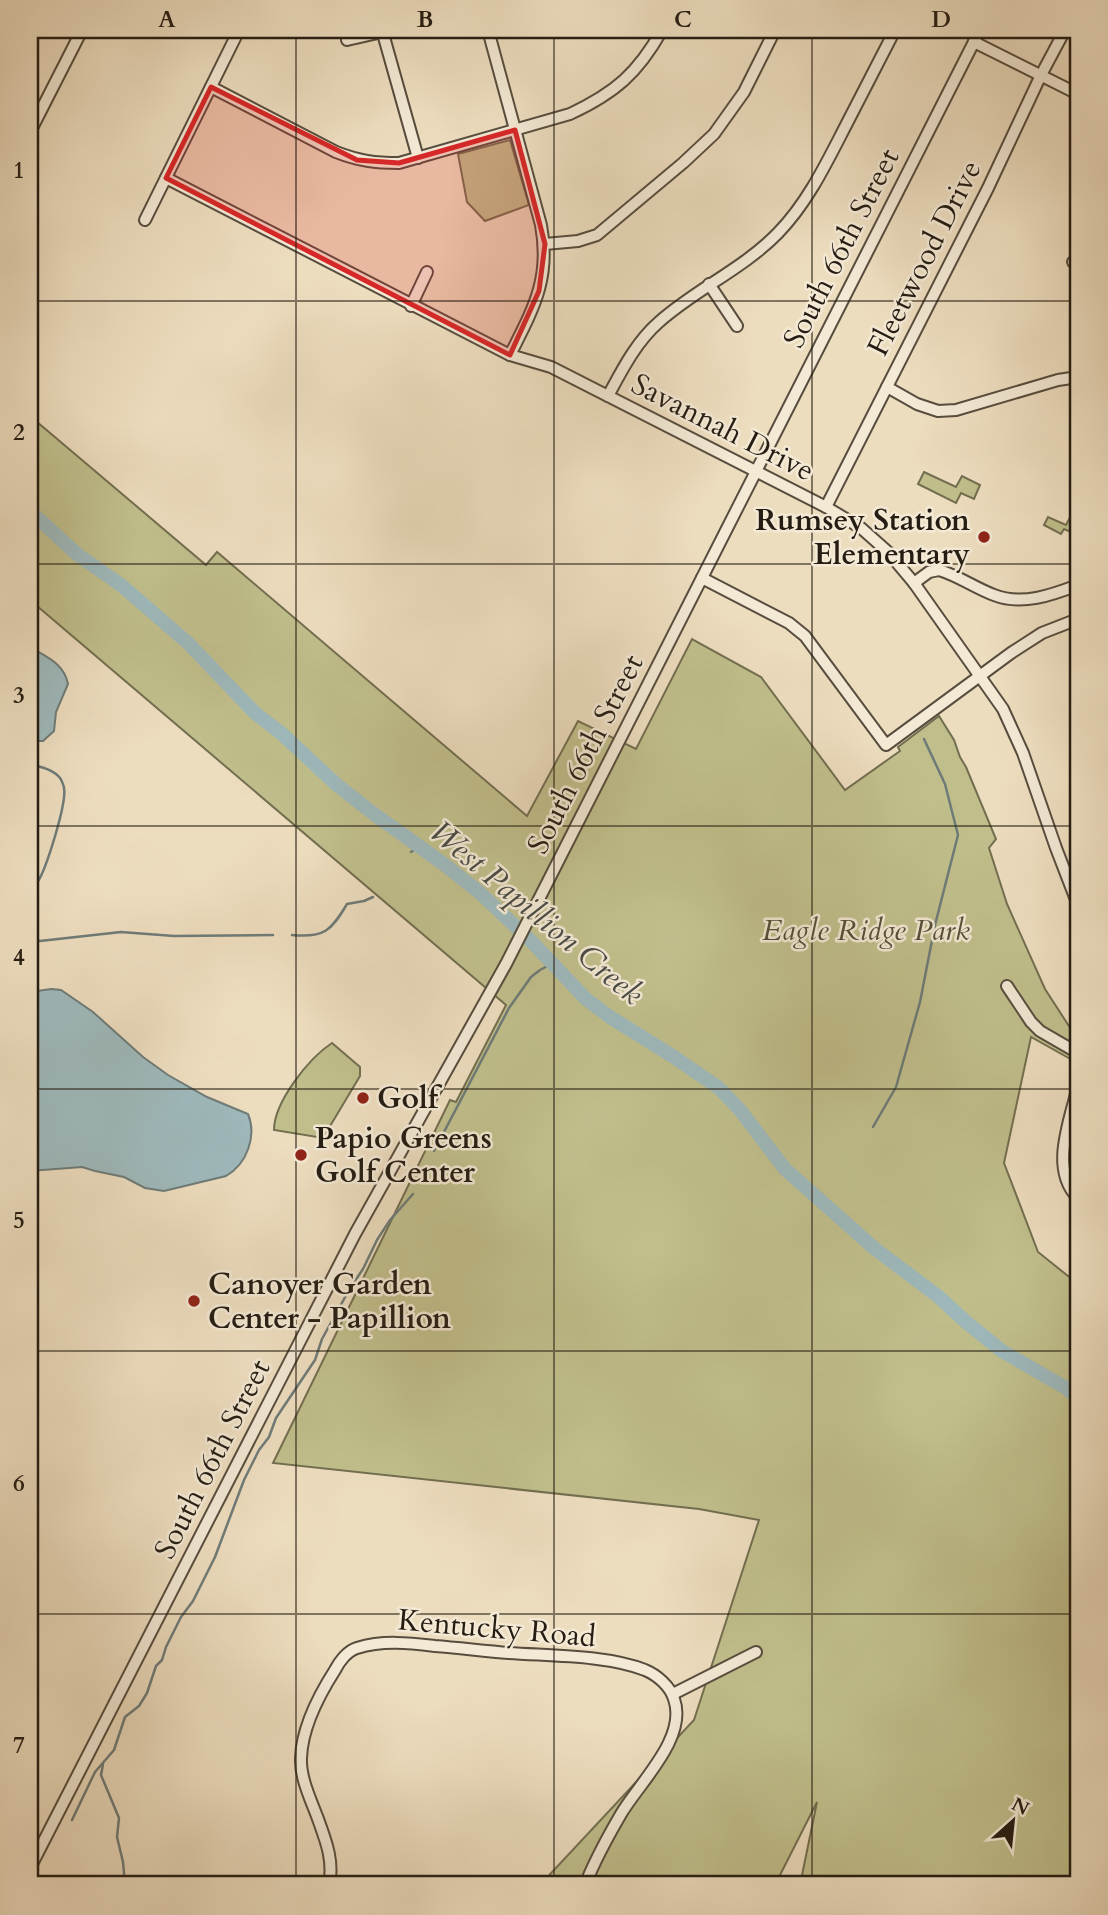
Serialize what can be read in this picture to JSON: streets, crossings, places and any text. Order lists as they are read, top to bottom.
{
  "streets": {
    "street": [
      "South 66th Street",
      "Fleetwood Drive",
      "Savannah Drive",
      "Kentucky Road"
    ]
  },
  "crossings": [
    ["South 66th Street", "Savannah Drive"],
    ["Fleetwood Drive", "Savannah Drive"]
  ],
  "water": ["West Papillion Creek"],
  "parks": ["Eagle Ridge Park"],
  "places": [
    "Rumsey Station Elementary",
    "Golf",
    "Papio Greens Golf Center",
    "Canoyer Garden Center - Papillion"
  ],
  "north": "top right",
  "grid": {
    "columns": [
      "A",
      "B",
      "C",
      "D"
    ],
    "rows": [
      "1",
      "2",
      "3",
      "4",
      "5",
      "6",
      "7"
    ]
  }
}
